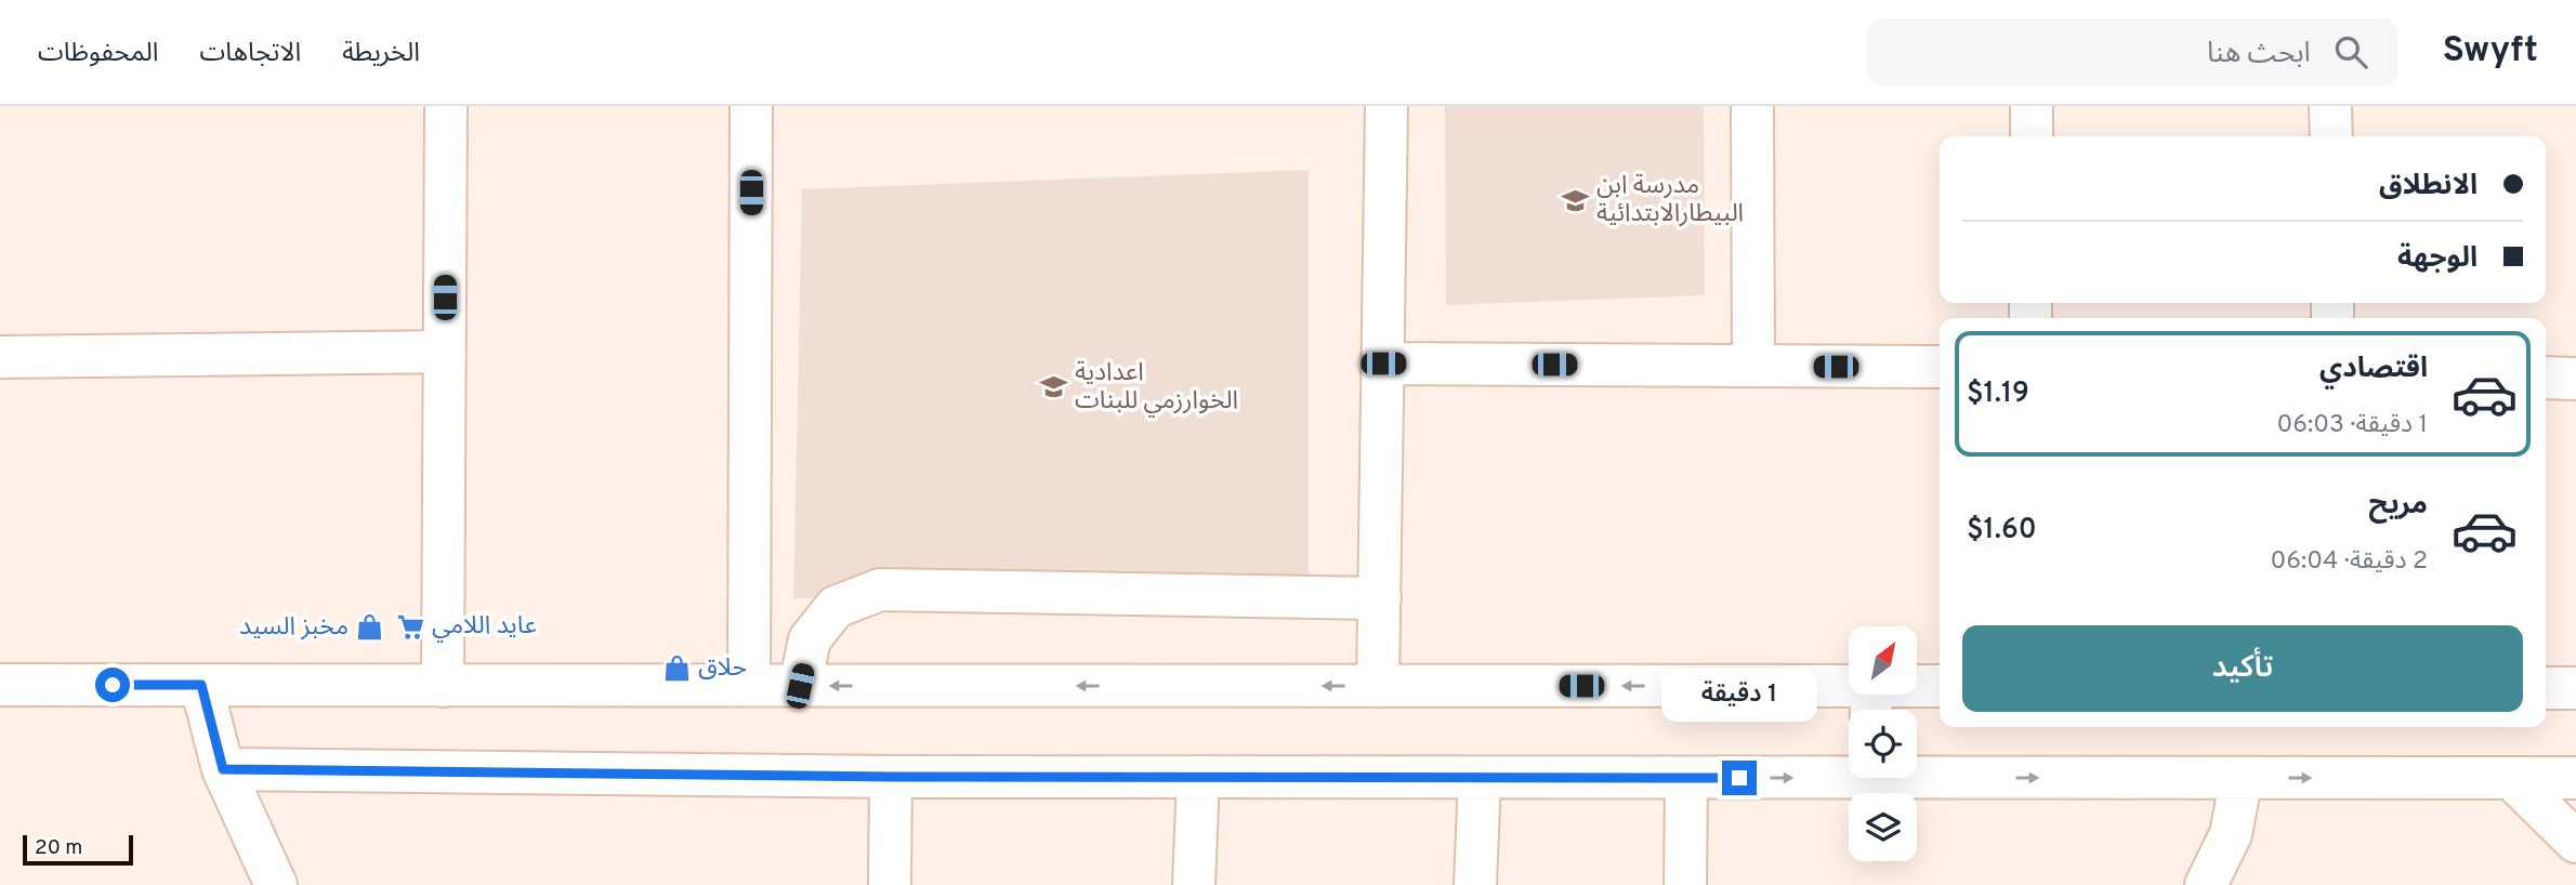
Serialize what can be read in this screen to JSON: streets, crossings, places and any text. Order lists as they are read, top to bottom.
{
  "places": {
    "school or university": ["مدرسة ابن البيطارالابتدائية", "اعدادية الخوارزمي للبنات"],
    "supermarket": ["عايد اللامي"],
    "shop": ["مخبز السيد", "حلاق"]
  },
  "scale_bar": "20 m",
  "north": "top right",
  "page": {
    "header": "Swyft",
    "search": "ابحث هنا",
    "nav": ["الخريطة", "الاتجاهات", "المحفوظات"],
    "banner": ["الانطلاق", "الوجهة"],
    "list": [
      {
        "name": "اقتصادي",
        "note": "1 دقيقة · 06:03",
        "value": "$1.19"
      },
      {
        "name": "مريح",
        "note": "2 دقيقة · 06:04",
        "value": "$1.60"
      }
    ],
    "buttons": "تأكيد",
    "bubble": "1 دقيقة",
    "scale": "20 m"
  }
}
